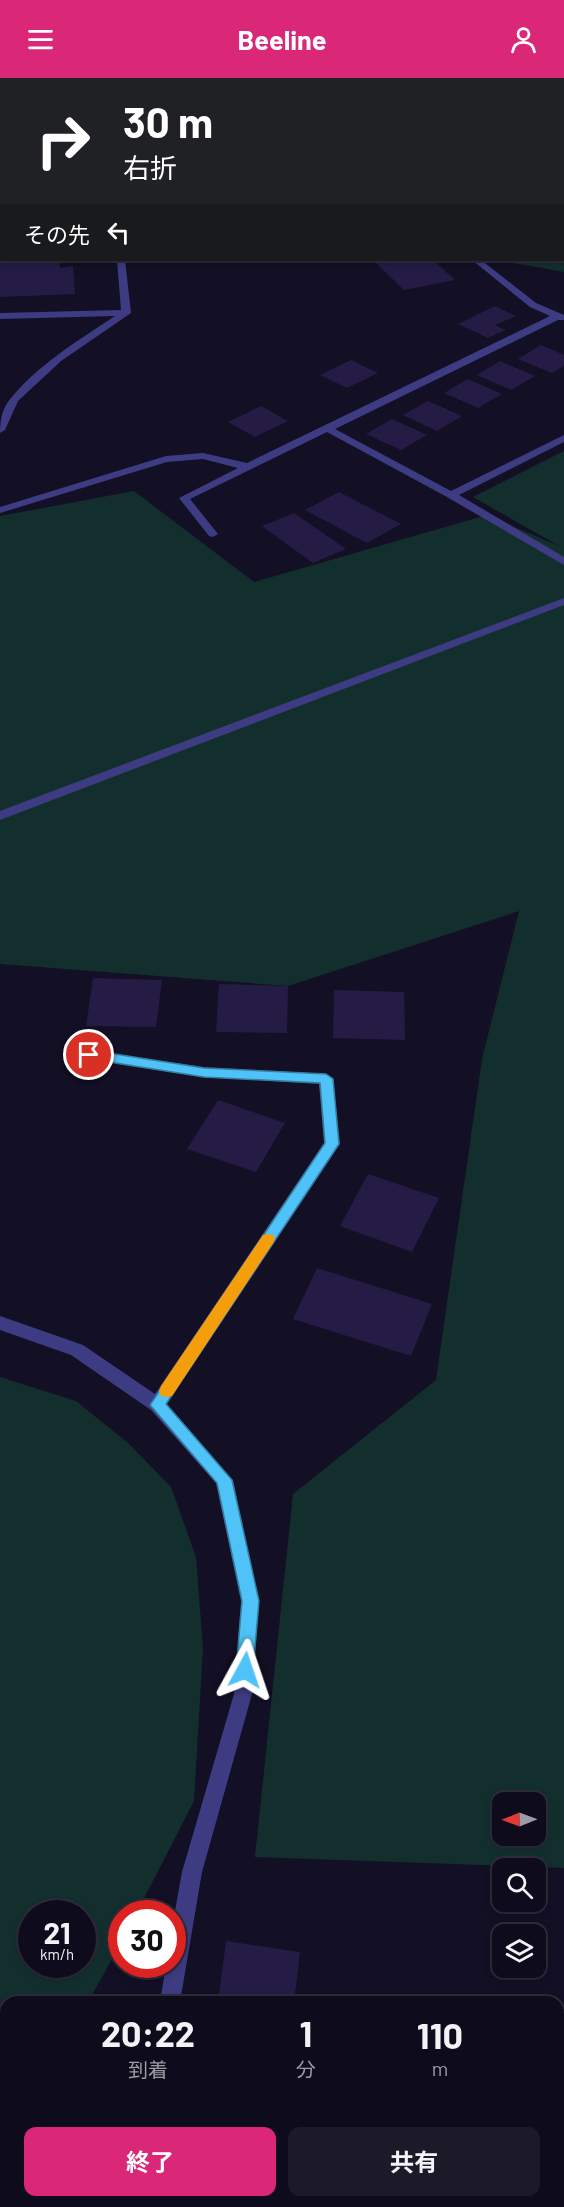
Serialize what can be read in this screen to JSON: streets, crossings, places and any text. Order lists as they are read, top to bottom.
{
  "north": "left",
  "page": {
    "header": "Beeline",
    "turn": ["30 m", "右折"],
    "then": "その先",
    "speed": "21 km/h",
    "limit": "30",
    "eta": [
      "20:22",
      "到着",
      "1",
      "分",
      "110",
      "m"
    ],
    "buttons": ["終了", "共有"]
  }
}
